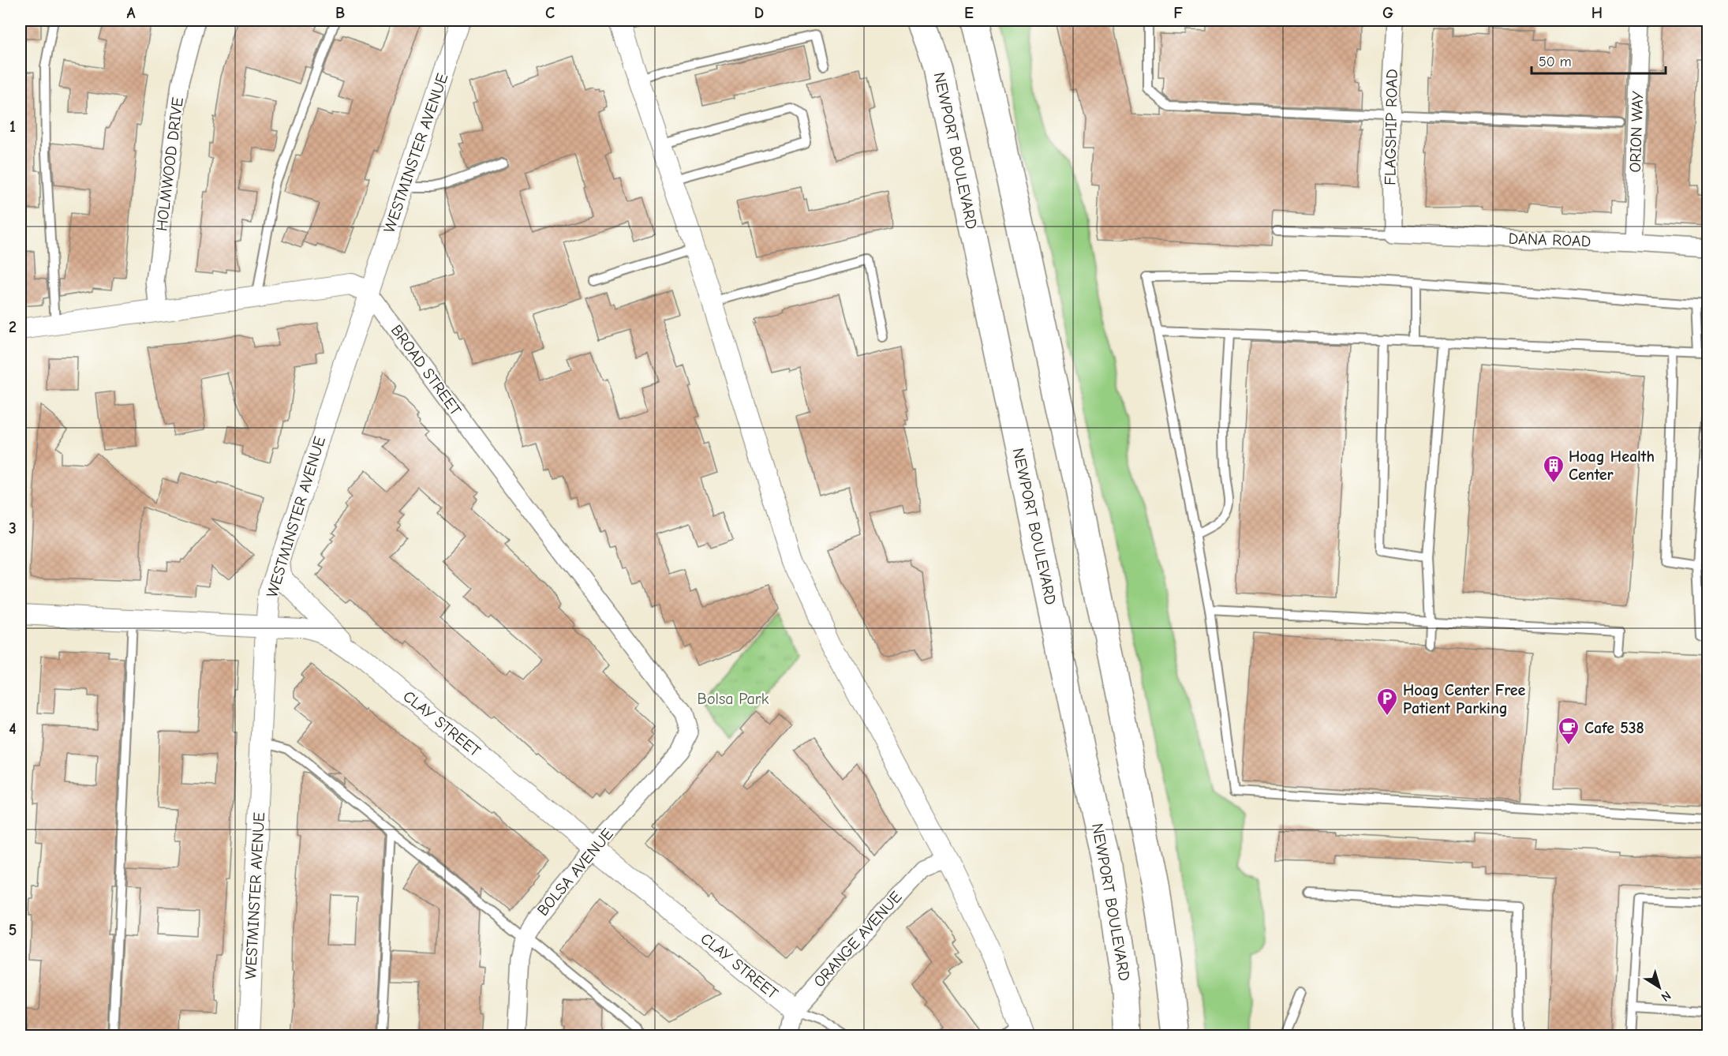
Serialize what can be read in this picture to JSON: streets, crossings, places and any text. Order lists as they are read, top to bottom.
{
  "streets": {
    "highway": ["NEWPORT BOULEVARD"],
    "street": [
      "FLAGSHIP ROAD",
      "ORION WAY",
      "WESTMINSTER AVENUE",
      "HOLMWOOD DRIVE",
      "DANA ROAD",
      "BROAD STREET",
      "CLAY STREET",
      "BOLSA AVENUE",
      "ORANGE AVENUE"
    ]
  },
  "crossings": [
    ["FLAGSHIP ROAD", "DANA ROAD"],
    ["ORION WAY", "DANA ROAD"],
    ["WESTMINSTER AVENUE", "BROAD STREET"],
    ["WESTMINSTER AVENUE", "CLAY STREET"],
    ["BROAD STREET", "BOLSA AVENUE"],
    ["CLAY STREET", "BOLSA AVENUE"],
    ["CLAY STREET", "ORANGE AVENUE"]
  ],
  "parks": ["Bolsa Park"],
  "places": {
    "building": ["Hoag Health Center"],
    "parking": ["Hoag Center Free Patient Parking"],
    "cafe": ["Cafe 538"]
  },
  "scale_bar": "50 m",
  "north": "bottom right",
  "grid": {
    "columns": [
      "A",
      "B",
      "C",
      "D",
      "E",
      "F",
      "G",
      "H"
    ],
    "rows": [
      "1",
      "2",
      "3",
      "4",
      "5"
    ]
  }
}
